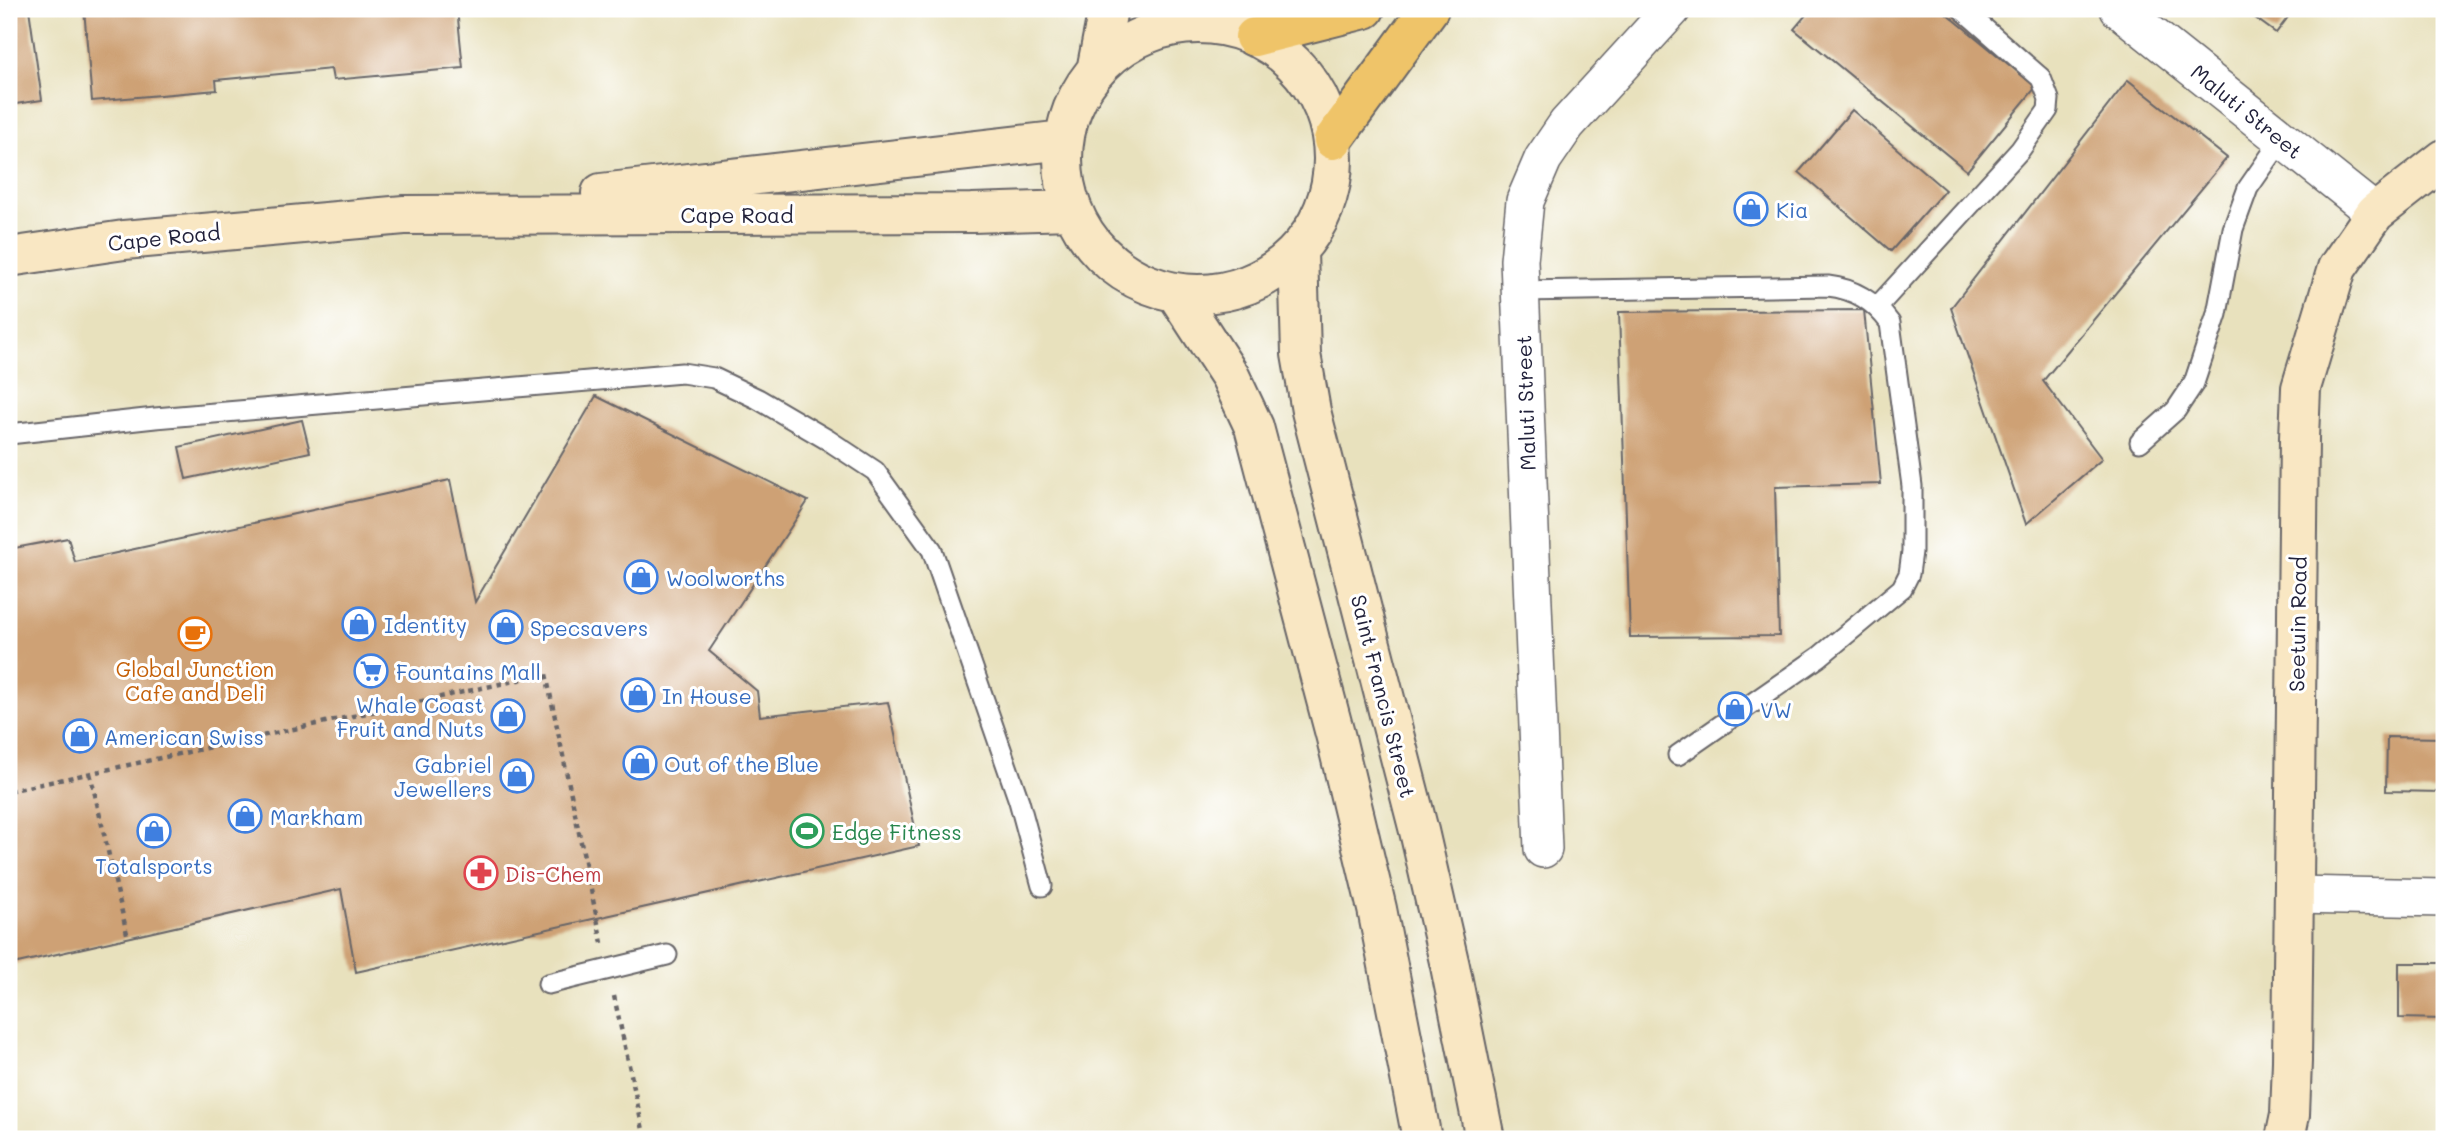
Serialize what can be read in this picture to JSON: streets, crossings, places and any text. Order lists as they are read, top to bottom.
{
  "streets": {
    "street": [
      "Maluti Street",
      "Cape Road",
      "Seetuin Road",
      "Saint Francis Street"
    ]
  },
  "crossings": [
    ["Maluti Street", "Seetuin Road"]
  ],
  "places": {
    "shop": [
      "Kia",
      "Woolworths",
      "Identity",
      "Specsavers",
      "In House",
      "VW",
      "Whale Coast Fruit and Nuts",
      "American Swiss",
      "Out of the Blue",
      "Gabriel Jewellers",
      "Markham",
      "Totalsports"
    ],
    "cafe": ["Global Junction Cafe and Deli"],
    "supermarket": ["Fountains Mall"],
    "sports": ["Edge Fitness"],
    "pharmacy": ["Dis-Chem"]
  }
}
